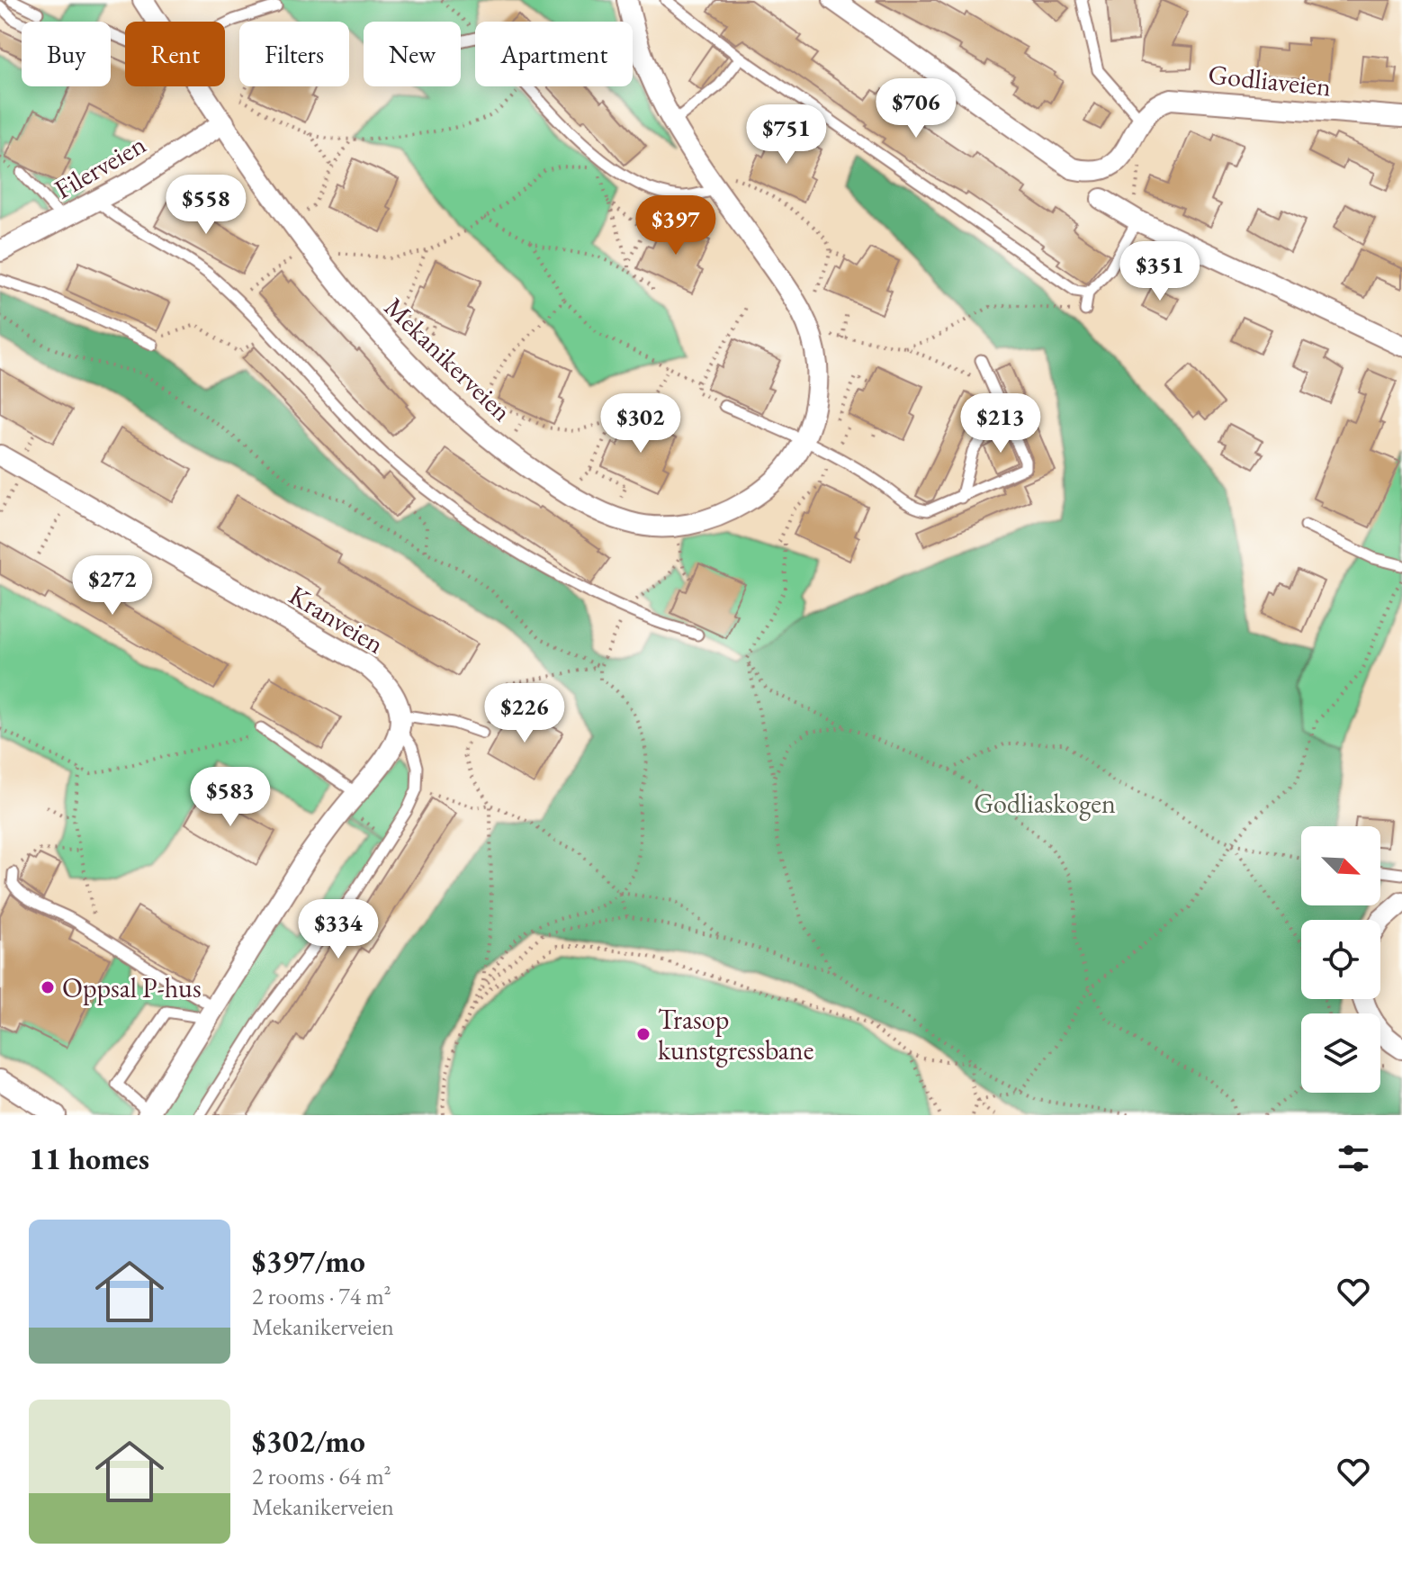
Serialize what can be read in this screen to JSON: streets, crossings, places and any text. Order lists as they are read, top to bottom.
{
  "streets": {
    "street": [
      "Godliaveien",
      "Filerveien",
      "Mekanikerveien",
      "Kranveien"
    ]
  },
  "crossings": [
    ["Filerveien", "Mekanikerveien"]
  ],
  "parks": ["Godliaskogen"],
  "places": ["Oppsal P-hus", "Trasop kunstgressbane"],
  "north": "bottom right",
  "page": {
    "chip": [
      "Buy",
      "Rent",
      "Filters",
      "New",
      "Apartment"
    ],
    "price": [
      "$706",
      "$751",
      "$558",
      "$397",
      "$351",
      "$302",
      "$213",
      "$272",
      "$226",
      "$583",
      "$334"
    ],
    "heading": "11 homes",
    "list": [
      {
        "name": "$397/mo",
        "note": "2 rooms · 74 m² · Mekanikerveien"
      },
      {
        "name": "$302/mo",
        "note": "2 rooms · 64 m² · Mekanikerveien"
      }
    ]
  }
}
